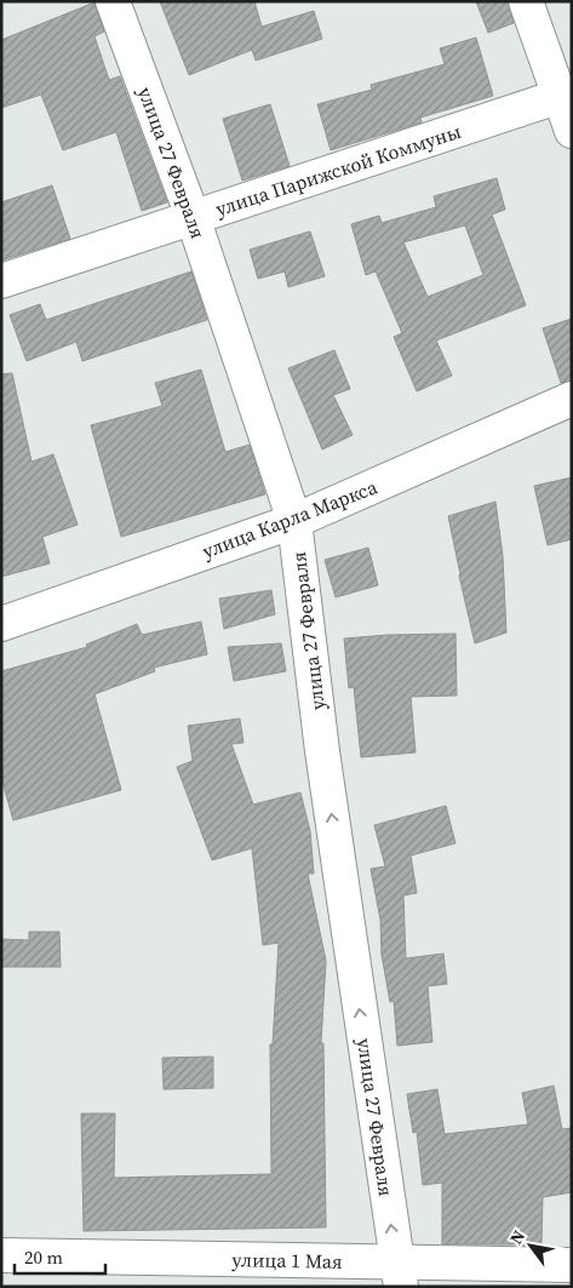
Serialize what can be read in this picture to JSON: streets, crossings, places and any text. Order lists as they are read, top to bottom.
{
  "streets": {
    "street": [
      "улица 27 Февраля",
      "улица Парижской Коммуны",
      "улица Карла Маркса",
      "улица 1 Мая"
    ]
  },
  "crossings": [
    ["улица 27 Февраля", "улица Парижской Коммуны"],
    ["улица 27 Февраля", "улица Карла Маркса"],
    ["улица 27 Февраля", "улица 1 Мая"]
  ],
  "one_way": ["улица 27 Февраля"],
  "scale_bar": "20 m",
  "north": "top left"
}
